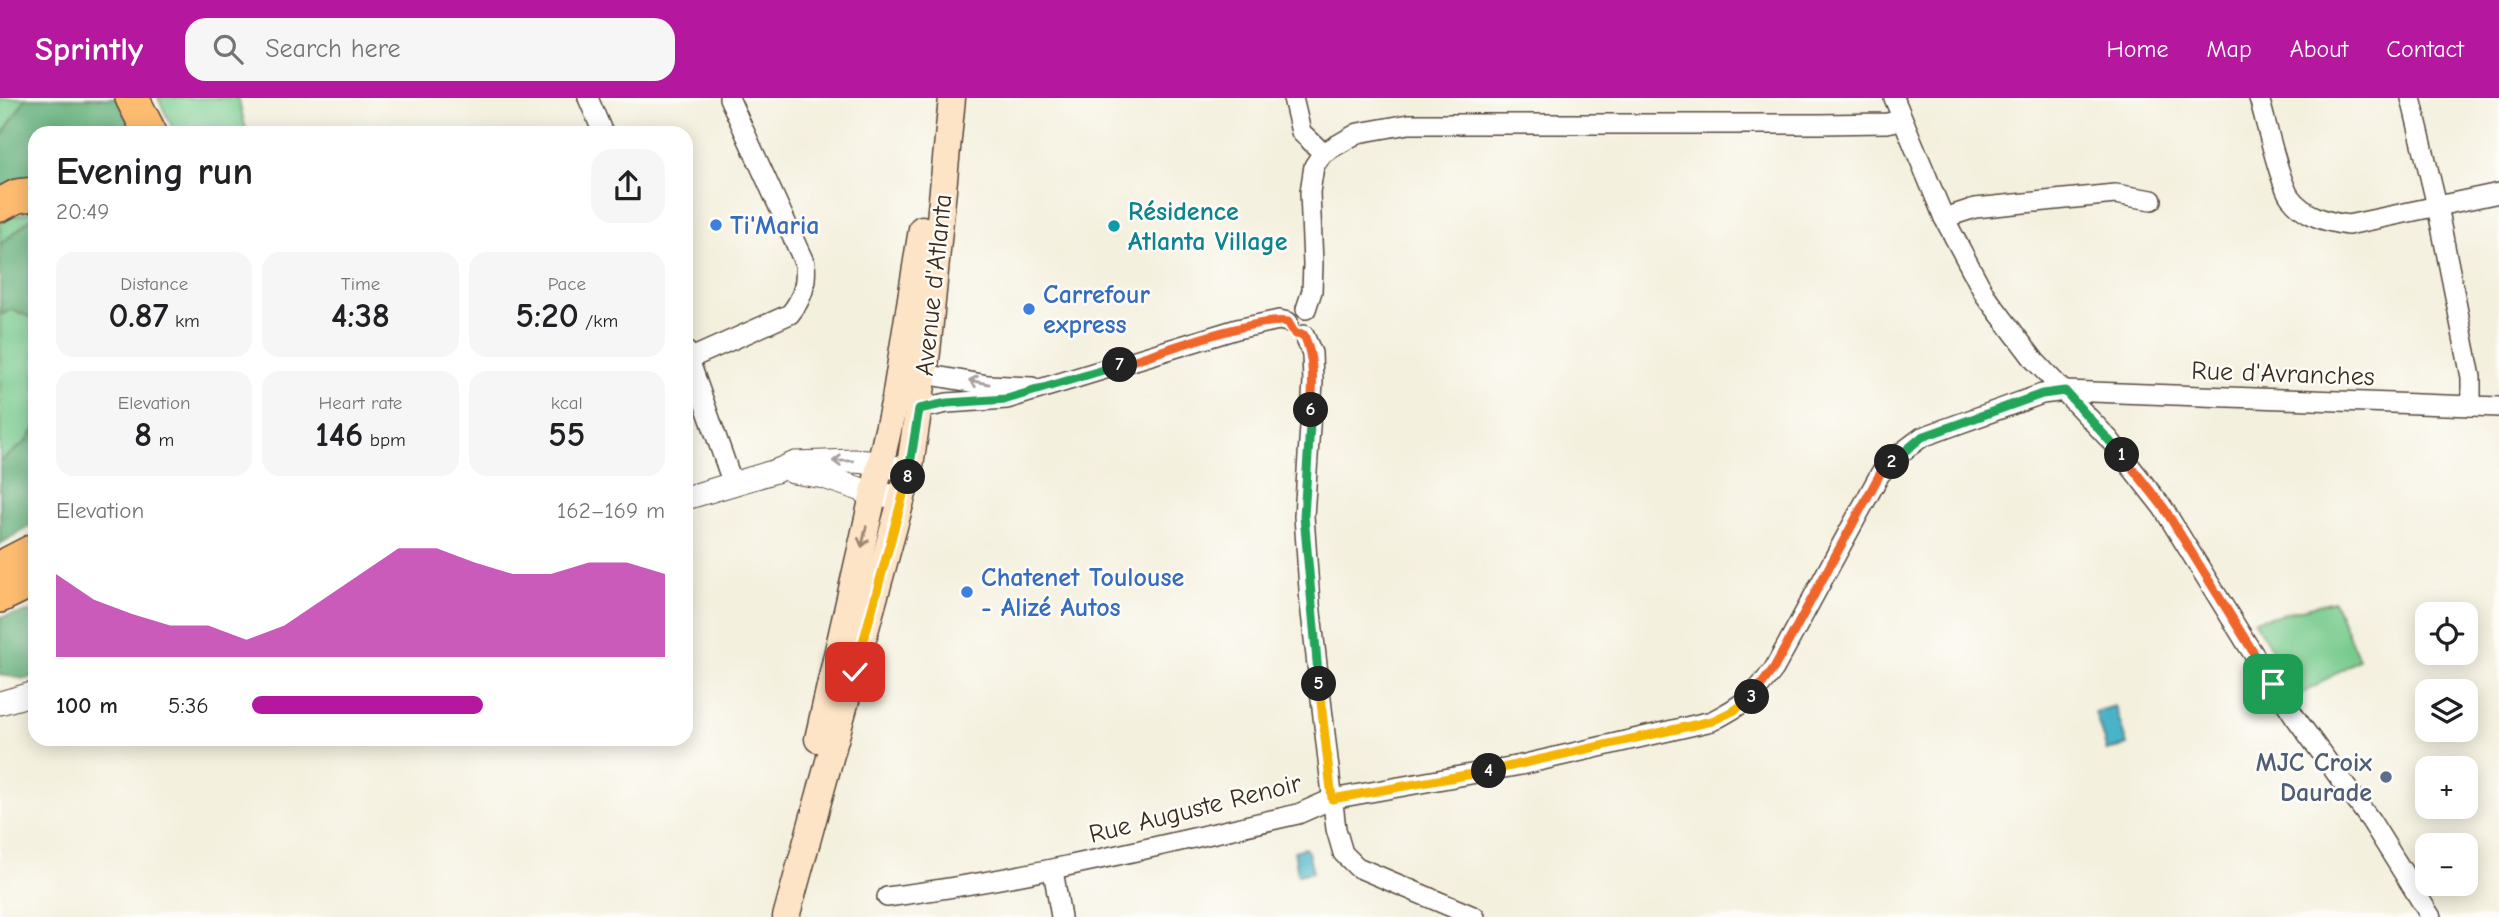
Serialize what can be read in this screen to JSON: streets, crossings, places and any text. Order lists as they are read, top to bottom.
{
  "streets": {
    "main road": ["Avenue d'Atlanta"],
    "street": ["Rue d'Avranches", "Rue Auguste Renoir"]
  },
  "crossings": [
    ["Rue d'Avranches", "Rue Auguste Renoir"]
  ],
  "places": [
    "Ti'Maria",
    "Résidence Atlanta Village",
    "Carrefour express",
    "Chatenet Toulouse - Alizé Autos",
    "MJC Croix Daurade"
  ],
  "page": {
    "header": "Sprintly",
    "search": "Search here",
    "nav": [
      "Home",
      "Map",
      "About",
      "Contact"
    ],
    "heading": ["Evening run", "20:49"],
    "stats": [
      ["Distance", "0.87 km"],
      ["Time", "4:38"],
      ["Pace", "5:20 /km"],
      ["Elevation", "8 m"],
      ["Heart rate", "146 bpm"],
      ["kcal", "55"]
    ],
    "pins": [
      "7",
      "6",
      "1",
      "2",
      "8",
      "5",
      "3",
      "4"
    ],
    "chart": ["Elevation", "162–169 m"],
    "map_buttons": ["+", "−"],
    "list": [
      {
        "name": "100 m",
        "note": "5:36"
      }
    ]
  }
}
